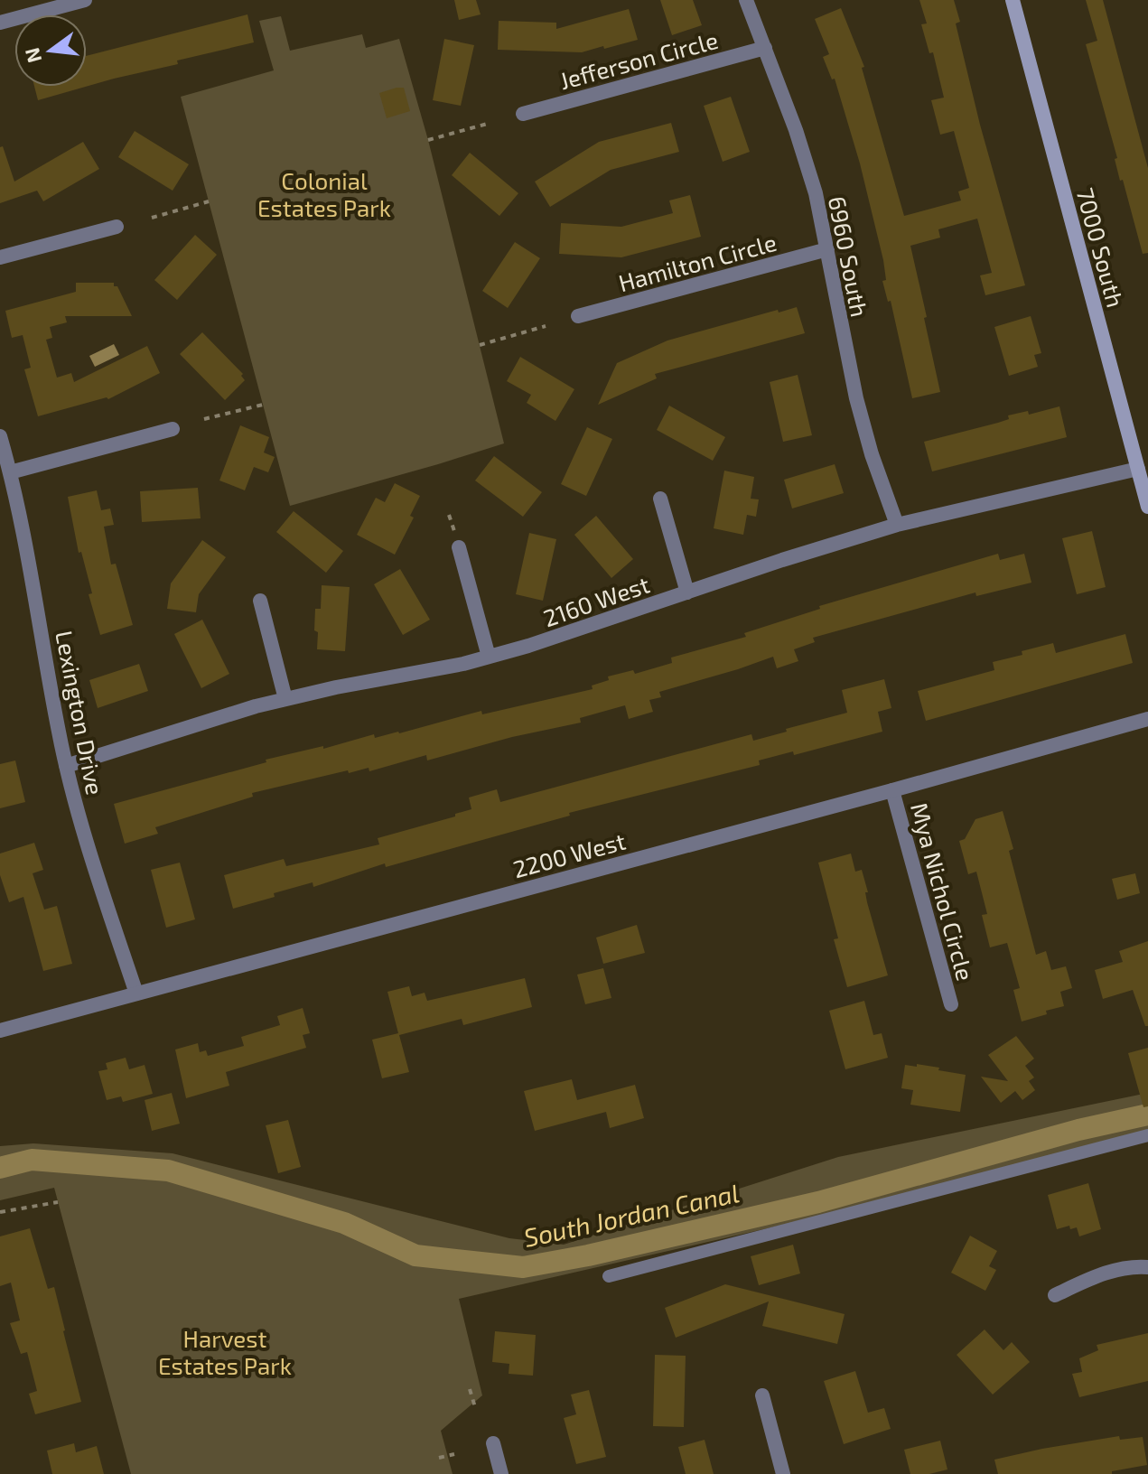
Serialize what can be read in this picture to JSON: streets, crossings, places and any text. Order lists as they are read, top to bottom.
{
  "streets": {
    "main road": ["7000 South"],
    "street": [
      "Jefferson Circle",
      "6960 South",
      "Hamilton Circle",
      "2160 West",
      "Lexington Drive",
      "2200 West",
      "Mya Nichol Circle"
    ]
  },
  "crossings": [
    ["Jefferson Circle", "6960 South"],
    ["7000 South", "2160 West"],
    ["6960 South", "Hamilton Circle"],
    ["6960 South", "2160 West"],
    ["2160 West", "Lexington Drive"],
    ["Lexington Drive", "2200 West"],
    ["2200 West", "Mya Nichol Circle"]
  ],
  "water": ["South Jordan Canal"],
  "parks": ["Colonial Estates Park", "Harvest Estates Park"],
  "north": "left"
}
